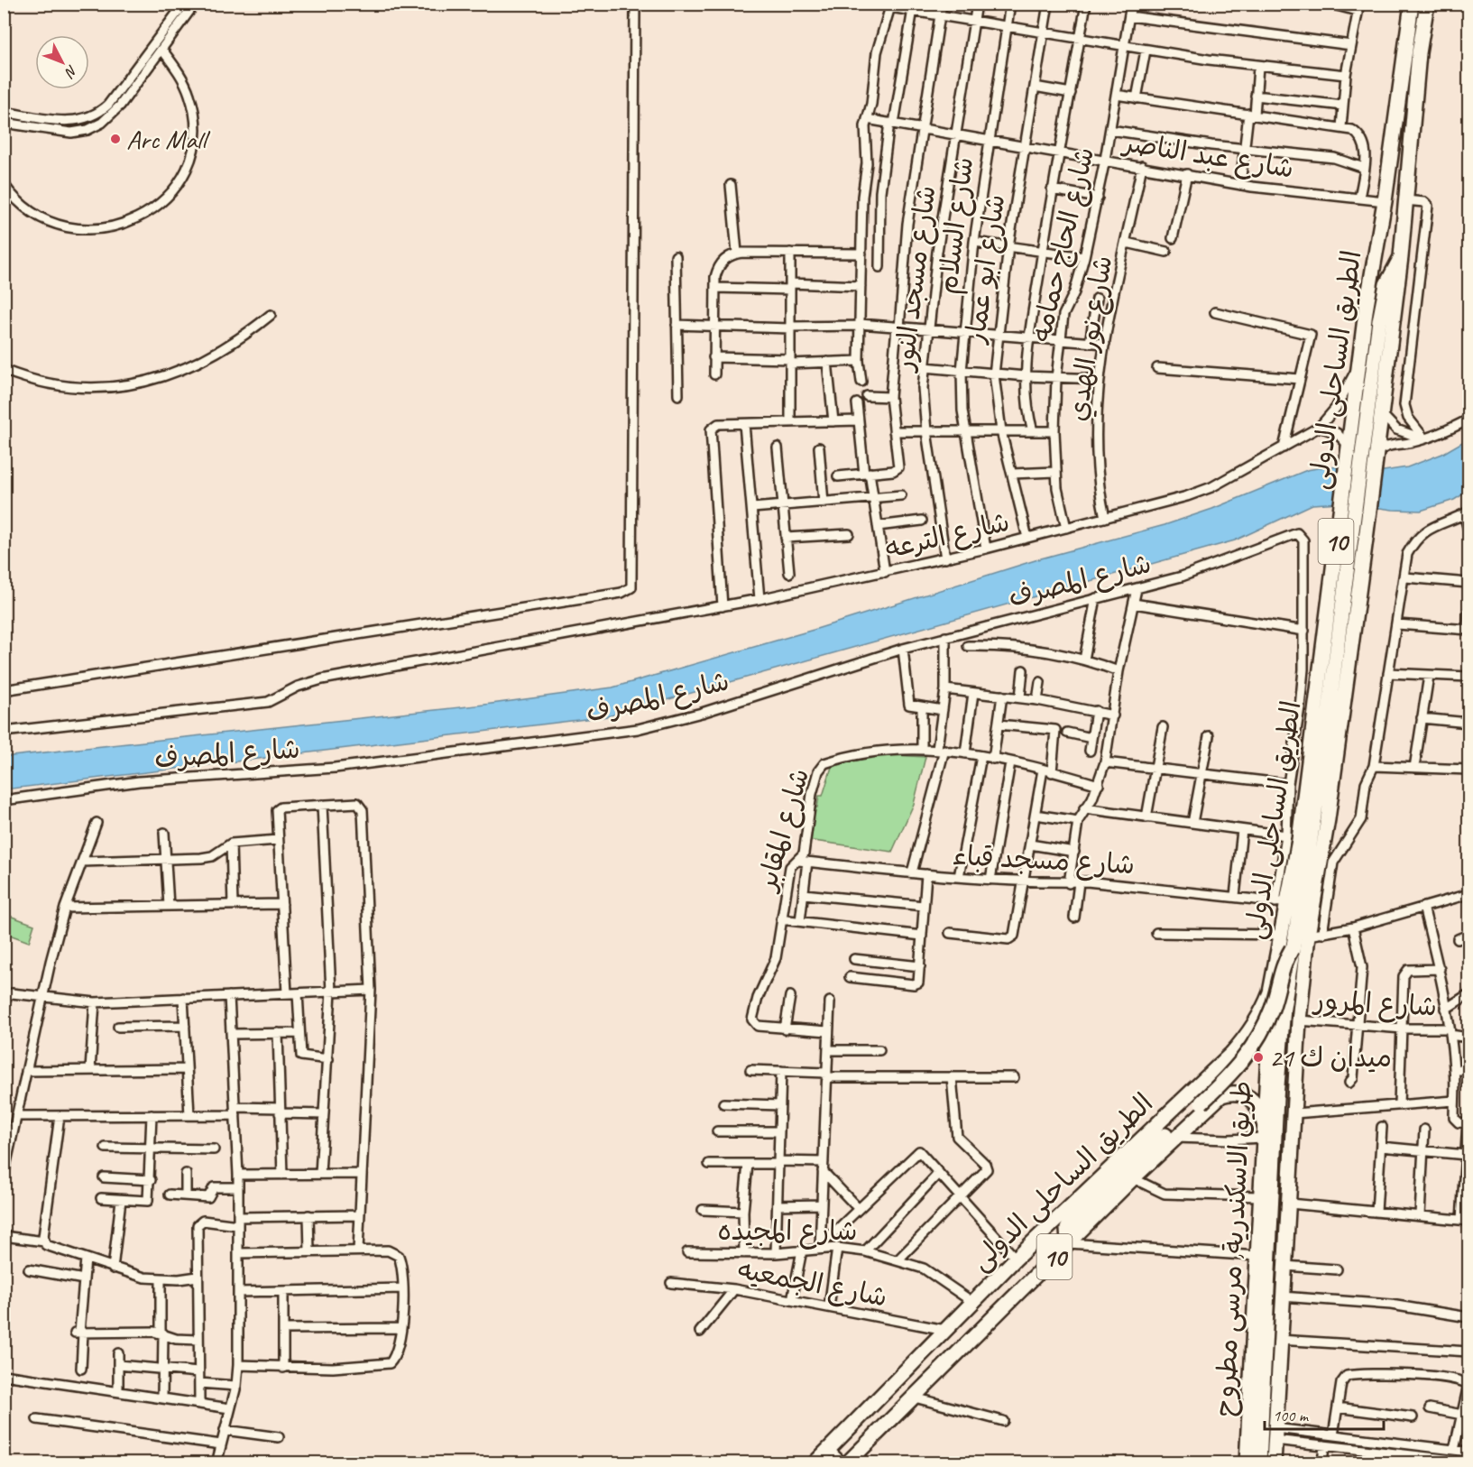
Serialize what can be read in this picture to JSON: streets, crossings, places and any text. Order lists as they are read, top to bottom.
{
  "streets": {
    "main road": ["الطريق الساحلى الدولى", "10", "طريق الاسكندرية, مرسى مطروح"],
    "street": [
      "شارع عبد الناصر",
      "شارع السلام",
      "شارع الحاج حمامه",
      "شارع ابو عمار",
      "شارع مسجد النور",
      "شارع نور الهدي",
      "شارع الترعه",
      "شارع المصرف",
      "شارع المقابر",
      "شارع مسجد قباء",
      "شارع المرور",
      "شارع المجيده",
      "شارع الجمعيه"
    ]
  },
  "crossings": [
    ["شارع عبد الناصر", "شارع السلام"],
    ["شارع عبد الناصر", "شارع الحاج حمامه"],
    ["شارع عبد الناصر", "شارع ابو عمار"],
    ["شارع عبد الناصر", "شارع مسجد النور"],
    ["شارع عبد الناصر", "شارع نور الهدي"],
    ["شارع عبد الناصر", "الطريق الساحلى الدولى"],
    ["شارع السلام", "شارع الترعه"],
    ["شارع الحاج حمامه", "شارع الترعه"],
    ["شارع ابو عمار", "شارع الترعه"],
    ["شارع مسجد النور", "شارع الترعه"],
    ["شارع نور الهدي", "شارع الترعه"],
    ["الطريق الساحلى الدولى", "شارع الترعه"],
    ["الطريق الساحلى الدولى", "شارع مسجد قباء"],
    ["الطريق الساحلى الدولى", "شارع المجيده"],
    ["الطريق الساحلى الدولى", "طريق الاسكندرية, مرسى مطروح"],
    ["الطريق الساحلى الدولى", "شارع الجمعيه"],
    ["شارع المقابر", "شارع مسجد قباء"],
    ["شارع المرور", "طريق الاسكندرية, مرسى مطروح"]
  ],
  "places": ["Arc Mall", "ميدان ك 21"],
  "scale_bar": "100 m",
  "north": "bottom right"
}
